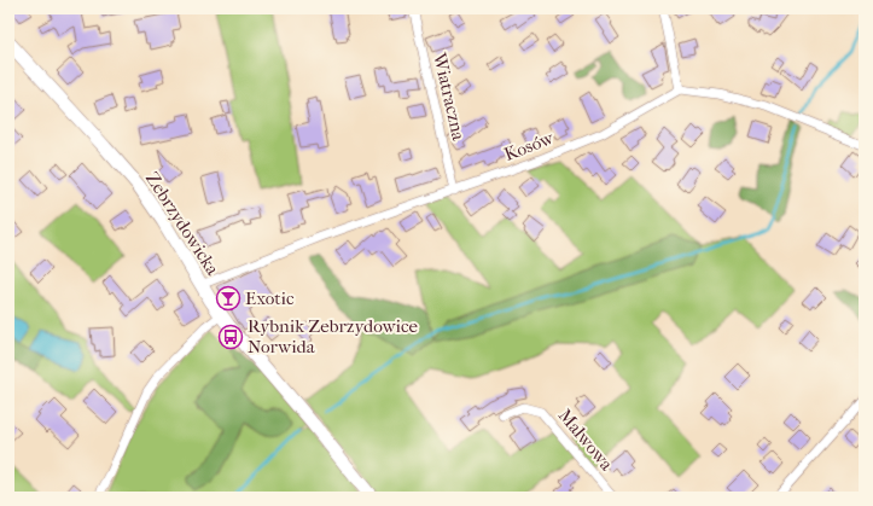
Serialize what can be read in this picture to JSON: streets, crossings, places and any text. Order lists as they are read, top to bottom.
{
  "streets": {
    "street": [
      "Wiatraczna",
      "Kosów",
      "Zebrzydowicka",
      "Malwowa"
    ]
  },
  "crossings": [
    ["Wiatraczna", "Kosów"],
    ["Kosów", "Zebrzydowicka"]
  ],
  "places": {
    "bar": ["Exotic"],
    "bus stop": ["Rybnik Zebrzydowice Norwida"]
  }
}
